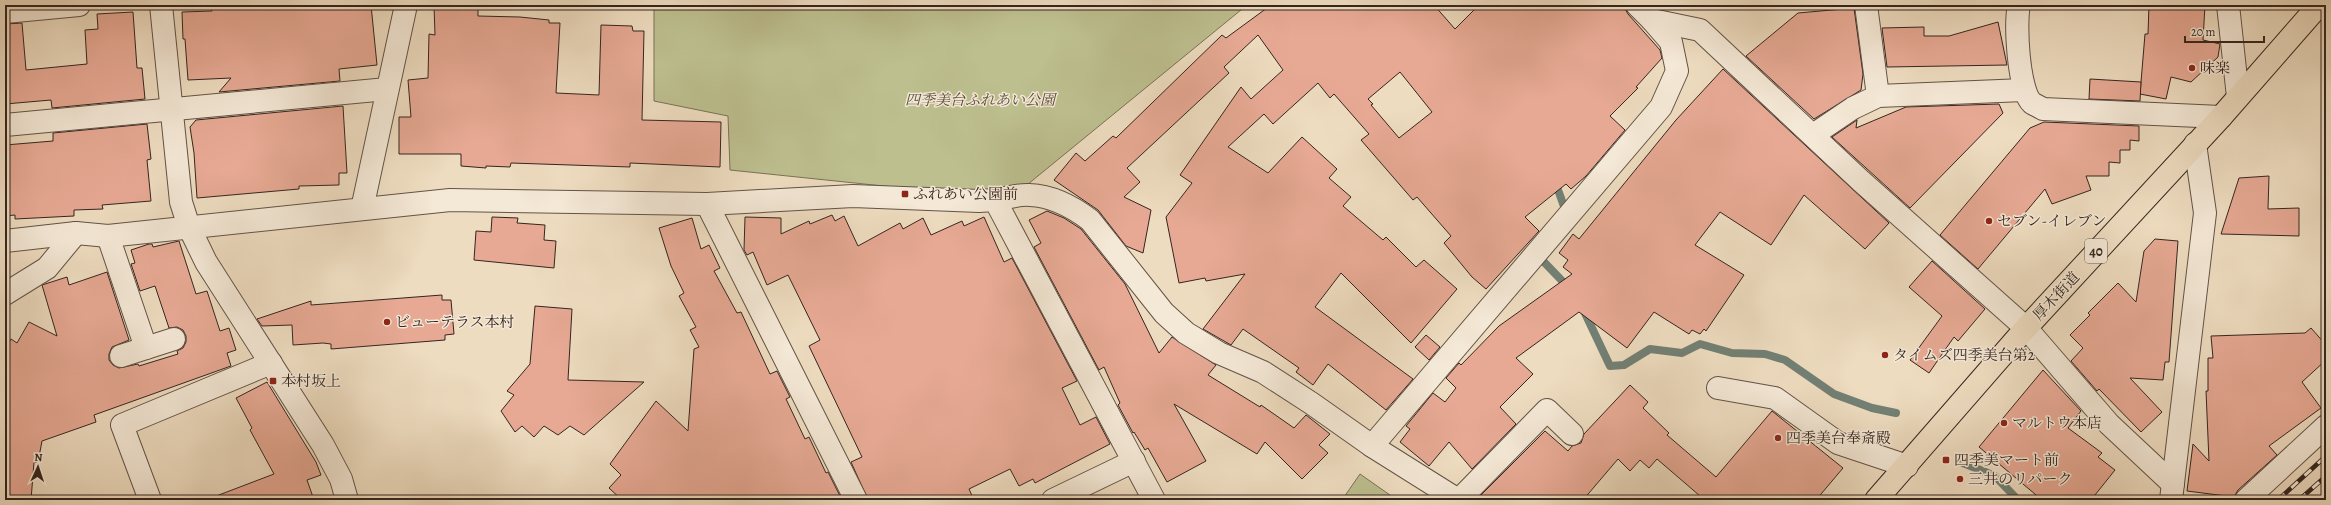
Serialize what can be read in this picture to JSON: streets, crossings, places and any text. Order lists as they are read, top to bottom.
{
  "streets": {
    "main road": ["40", "厚木街道"]
  },
  "parks": ["四季美台ふれあい公園"],
  "places": {
    "other": [
      "味楽",
      "セブン-イレブン",
      "ビューテラス本村",
      "タイムズ四季美台第2",
      "マルトウ本店",
      "四季美台奉斎殿",
      "三井のリパーク"
    ],
    "transit": ["ふれあい公園前", "本村坂上", "四季美マート前"]
  },
  "scale_bar": "20 m",
  "north": "top"
}
